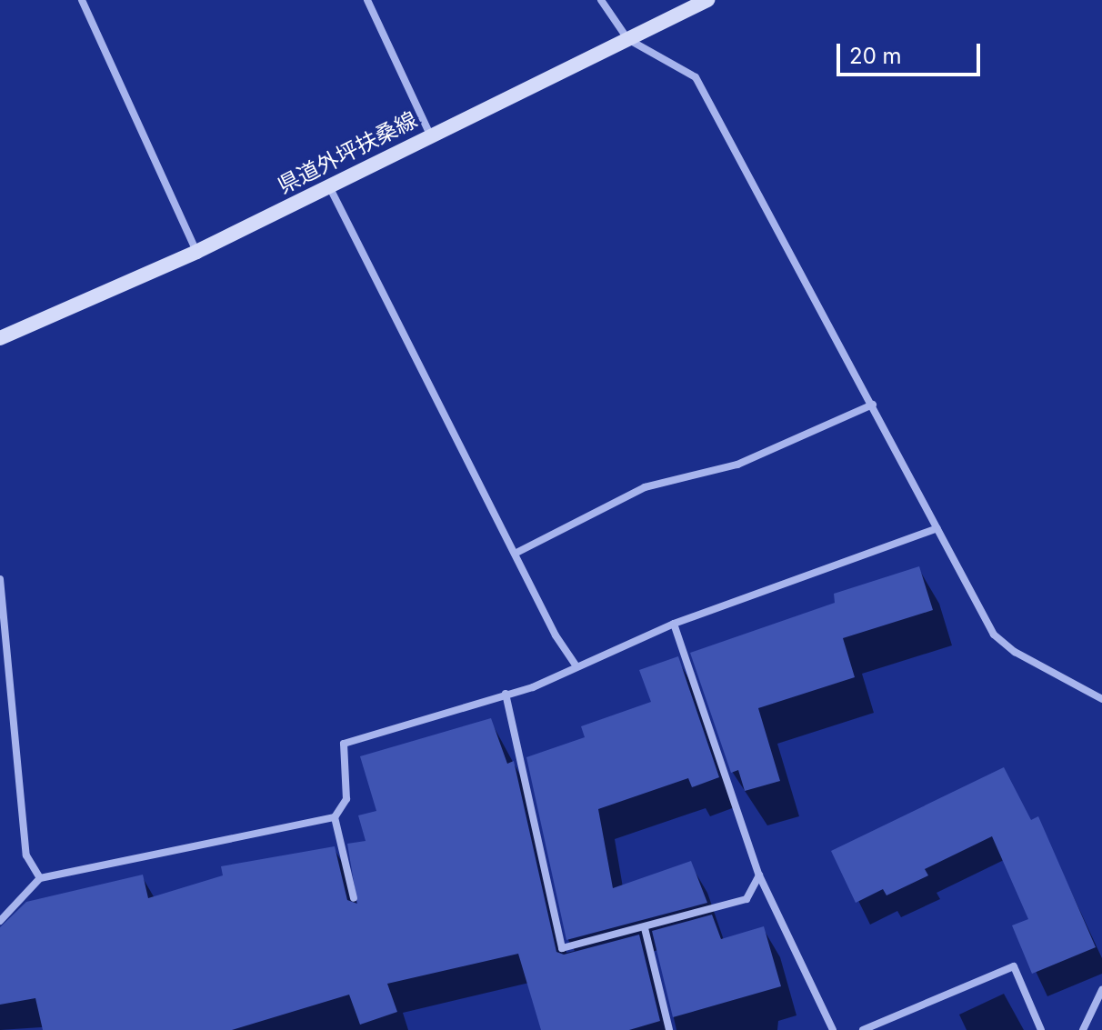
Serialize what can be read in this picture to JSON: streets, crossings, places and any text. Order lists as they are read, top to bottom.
{
  "streets": {
    "main road": ["県道外坪扶桑線"]
  },
  "scale_bar": "20 m"
}
